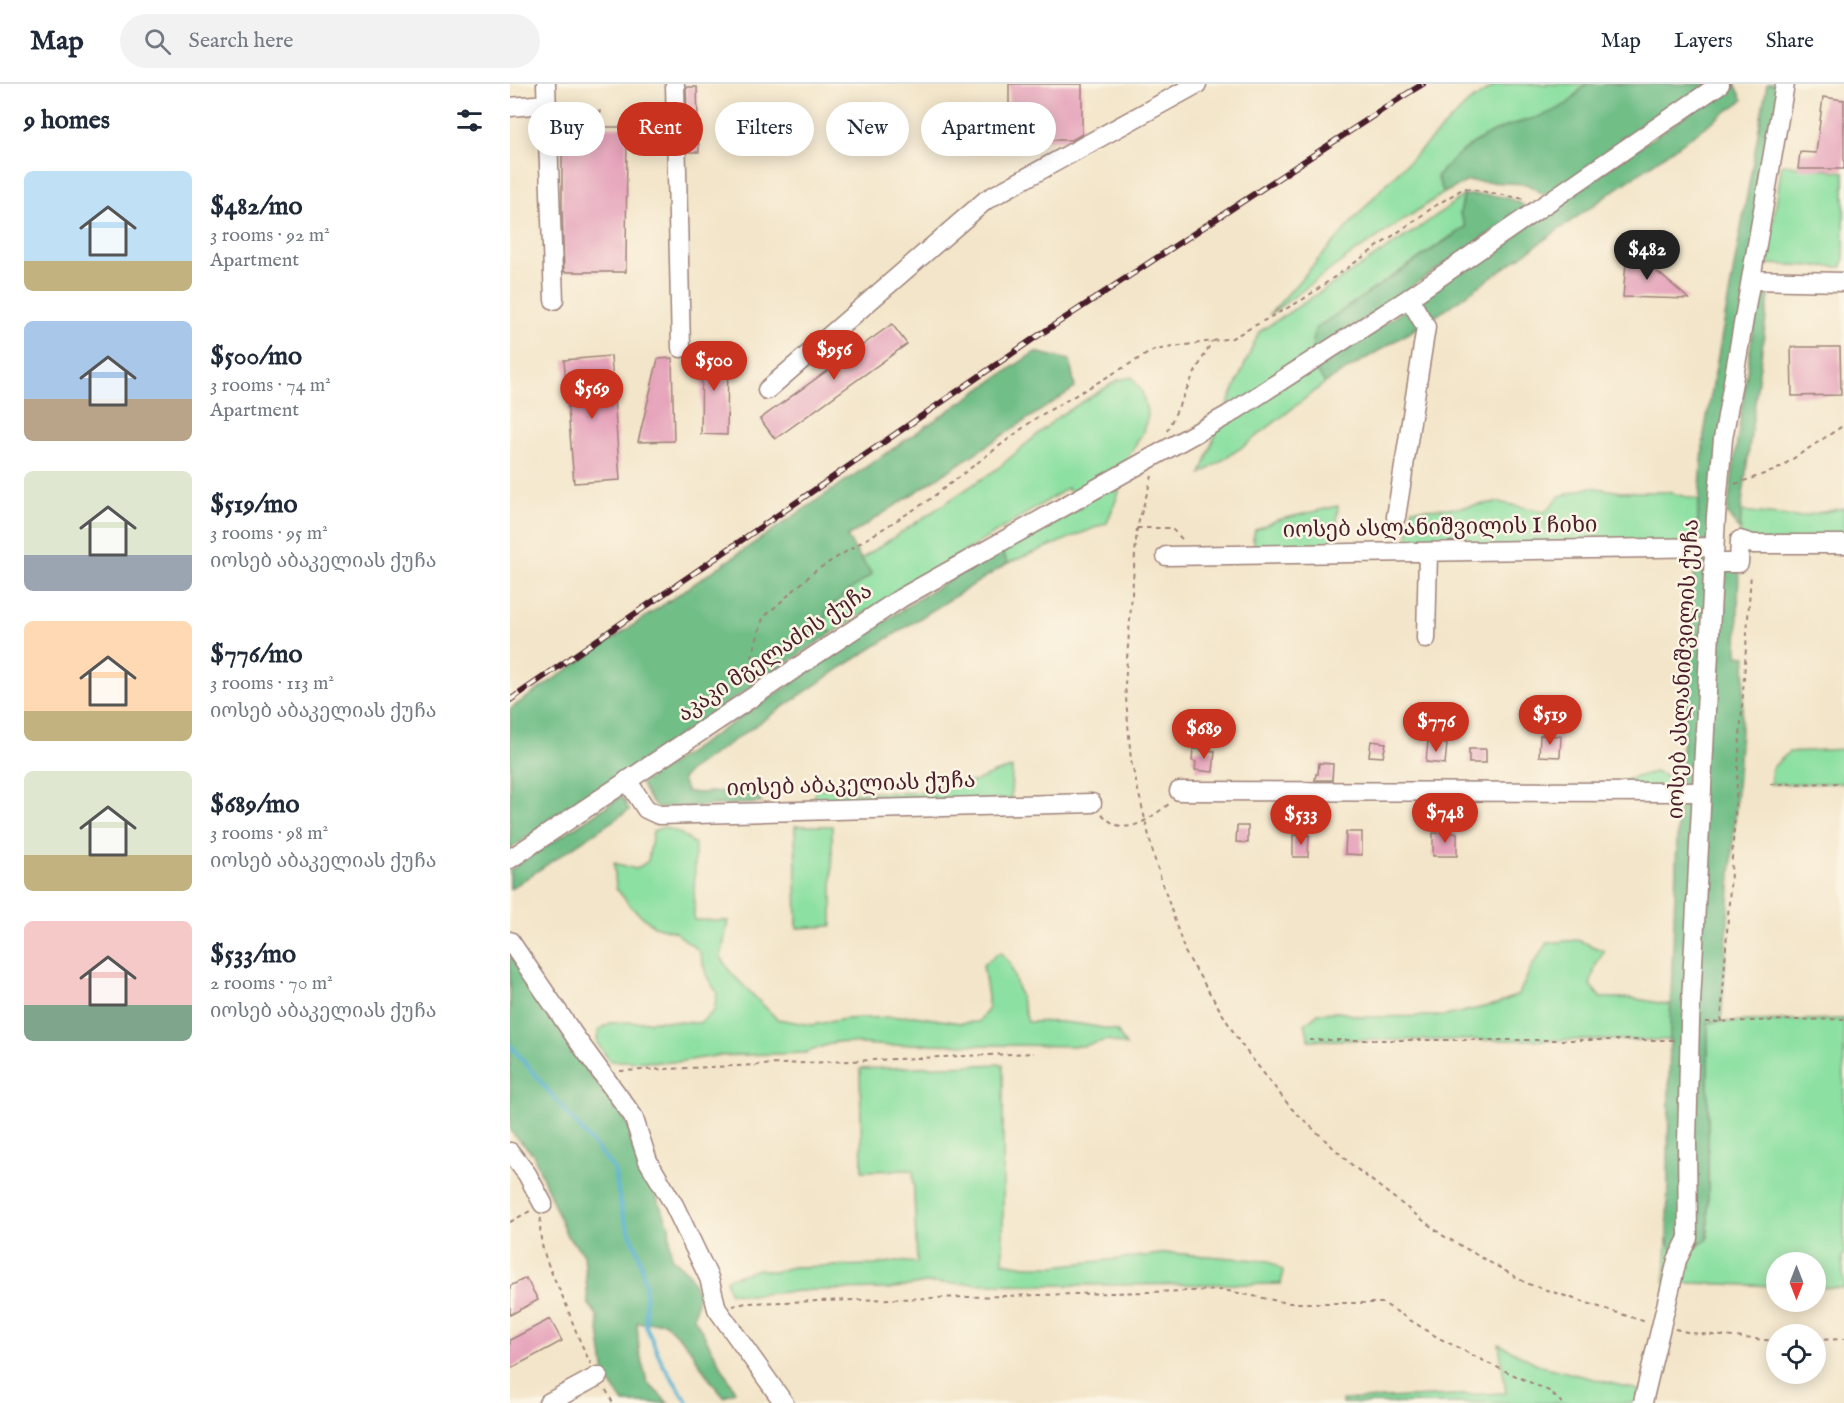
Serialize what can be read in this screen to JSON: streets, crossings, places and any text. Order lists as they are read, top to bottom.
{
  "streets": {
    "street": [
      "იოსებ ასლანიშვილის I ჩიხი",
      "აკაკი მგელაძის ქუჩა",
      "იოსებ ასლანიშვილის ქუჩა",
      "იოსებ აბაკელიას ქუჩა"
    ]
  },
  "crossings": [
    ["იოსებ ასლანიშვილის I ჩიხი", "იოსებ ასლანიშვილის ქუჩა"],
    ["აკაკი მგელაძის ქუჩა", "იოსებ აბაკელიას ქუჩა"]
  ],
  "north": "bottom",
  "page": {
    "header": "Map",
    "search": "Search here",
    "nav": ["Map", "Layers", "Share"],
    "heading": "9 homes",
    "chip": [
      "Buy",
      "Rent",
      "Filters",
      "New",
      "Apartment"
    ],
    "list": [
      {
        "name": "$482/mo",
        "note": "3 rooms · 92 m² · Apartment"
      },
      {
        "name": "$500/mo",
        "note": "3 rooms · 74 m² · Apartment"
      },
      {
        "name": "$519/mo",
        "note": "3 rooms · 95 m² · იოსებ აბაკელიას ქუჩა"
      },
      {
        "name": "$776/mo",
        "note": "3 rooms · 113 m² · იოსებ აბაკელიას ქუჩა"
      },
      {
        "name": "$689/mo",
        "note": "3 rooms · 98 m² · იოსებ აბაკელიას ქუჩა"
      },
      {
        "name": "$533/mo",
        "note": "2 rooms · 70 m² · იოსებ აბაკელიას ქუჩა"
      }
    ],
    "price": [
      "$482",
      "$956",
      "$500",
      "$569",
      "$519",
      "$776",
      "$689",
      "$748",
      "$533"
    ]
  }
}
